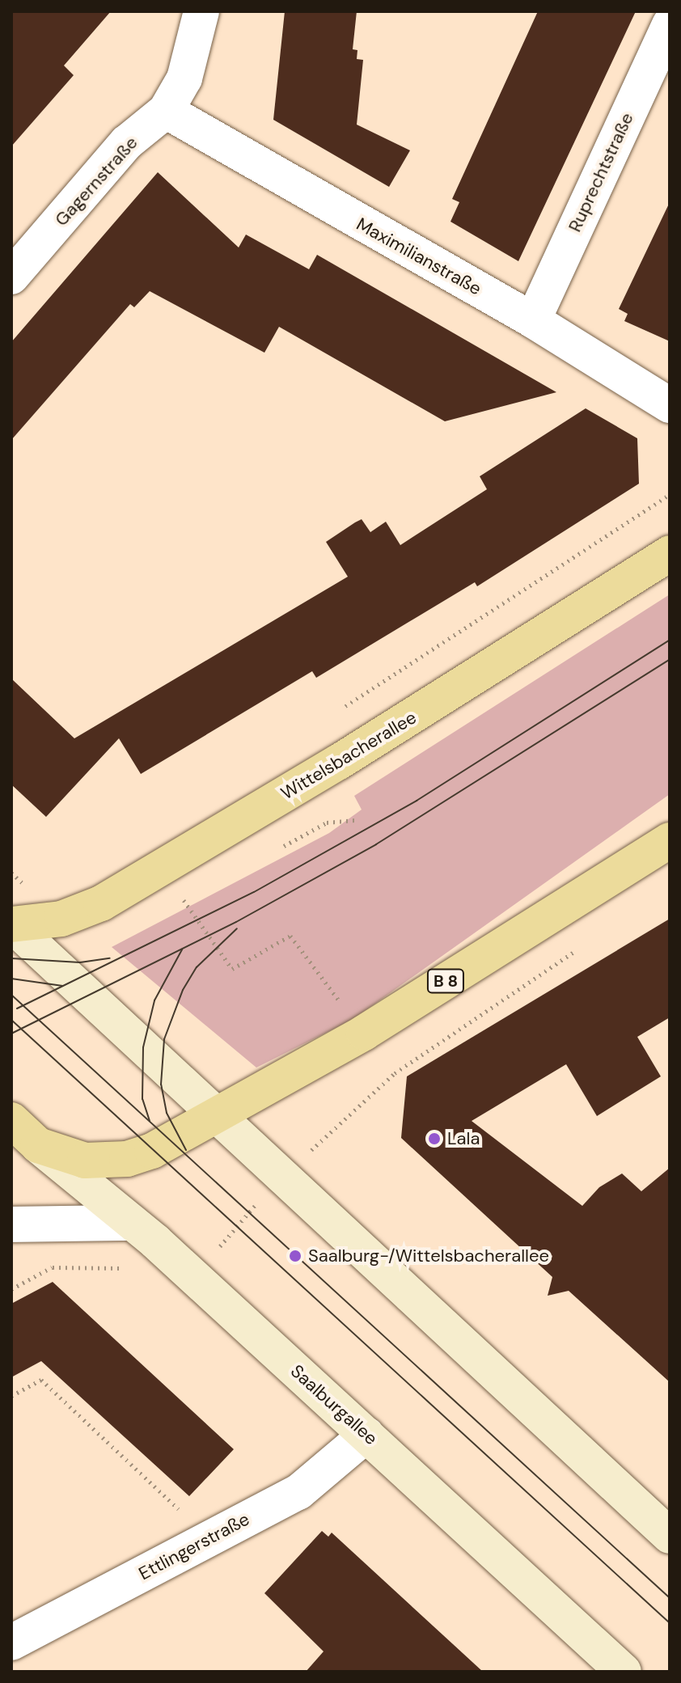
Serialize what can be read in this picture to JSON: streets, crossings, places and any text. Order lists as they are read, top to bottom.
{
  "streets": {
    "main road": ["Wittelsbacherallee", "B 8", "Saalburgallee"],
    "street": [
      "Ruprechtstraße",
      "Gagernstraße",
      "Maximilianstraße",
      "Ettlingerstraße"
    ]
  },
  "crossings": [
    ["Ruprechtstraße", "Maximilianstraße"],
    ["Gagernstraße", "Maximilianstraße"],
    ["B 8", "Saalburgallee"],
    ["Saalburgallee", "Ettlingerstraße"]
  ],
  "places": ["Lala", "Saalburg-/Wittelsbacherallee"]
}
